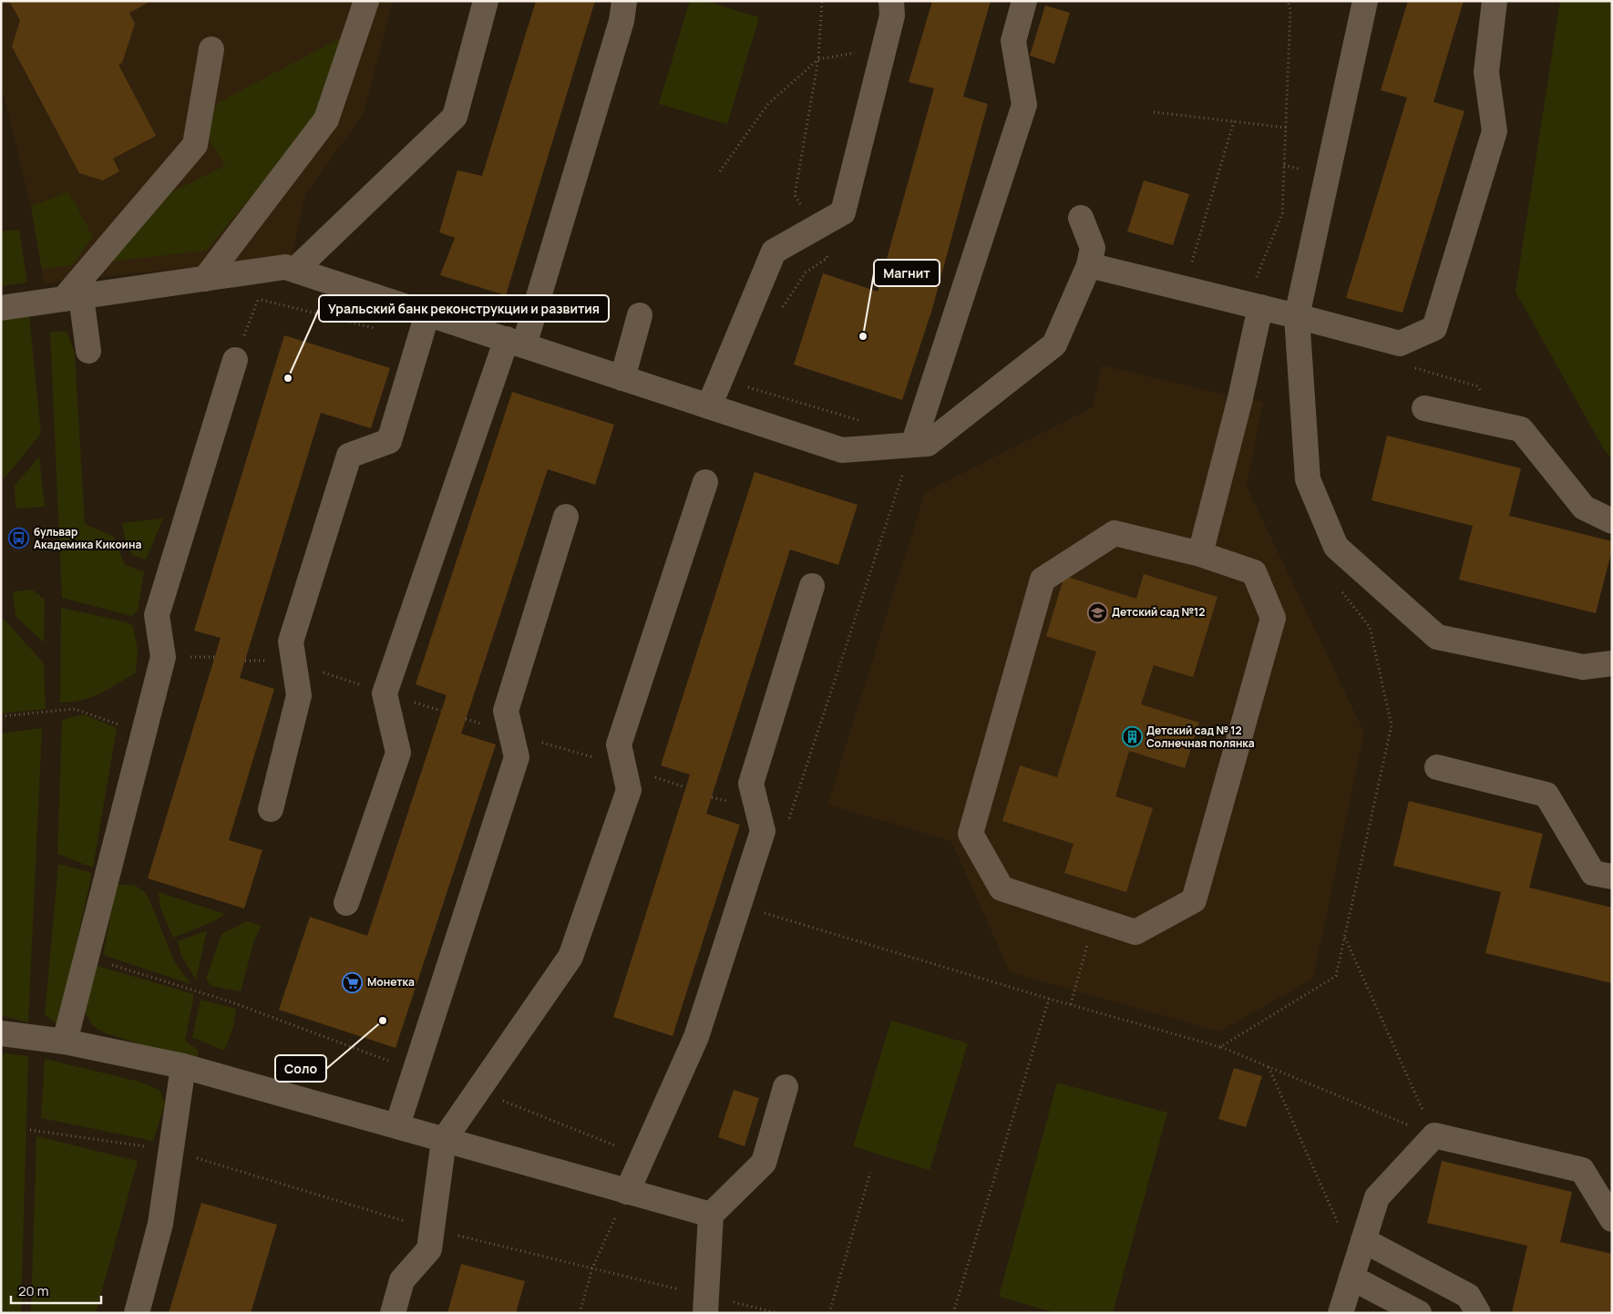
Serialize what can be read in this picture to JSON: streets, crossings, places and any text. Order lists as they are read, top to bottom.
{
  "places": {
    "other": ["Магнит", "Уральский банк реконструкции и развития", "Соло"],
    "bus stop": ["бульвар Академика Кикоина"],
    "school or university": ["Детский сад №12"],
    "building": ["Детский сад № 12 Солнечная полянка"],
    "supermarket": ["Монетка"]
  },
  "scale_bar": "20 m"
}
